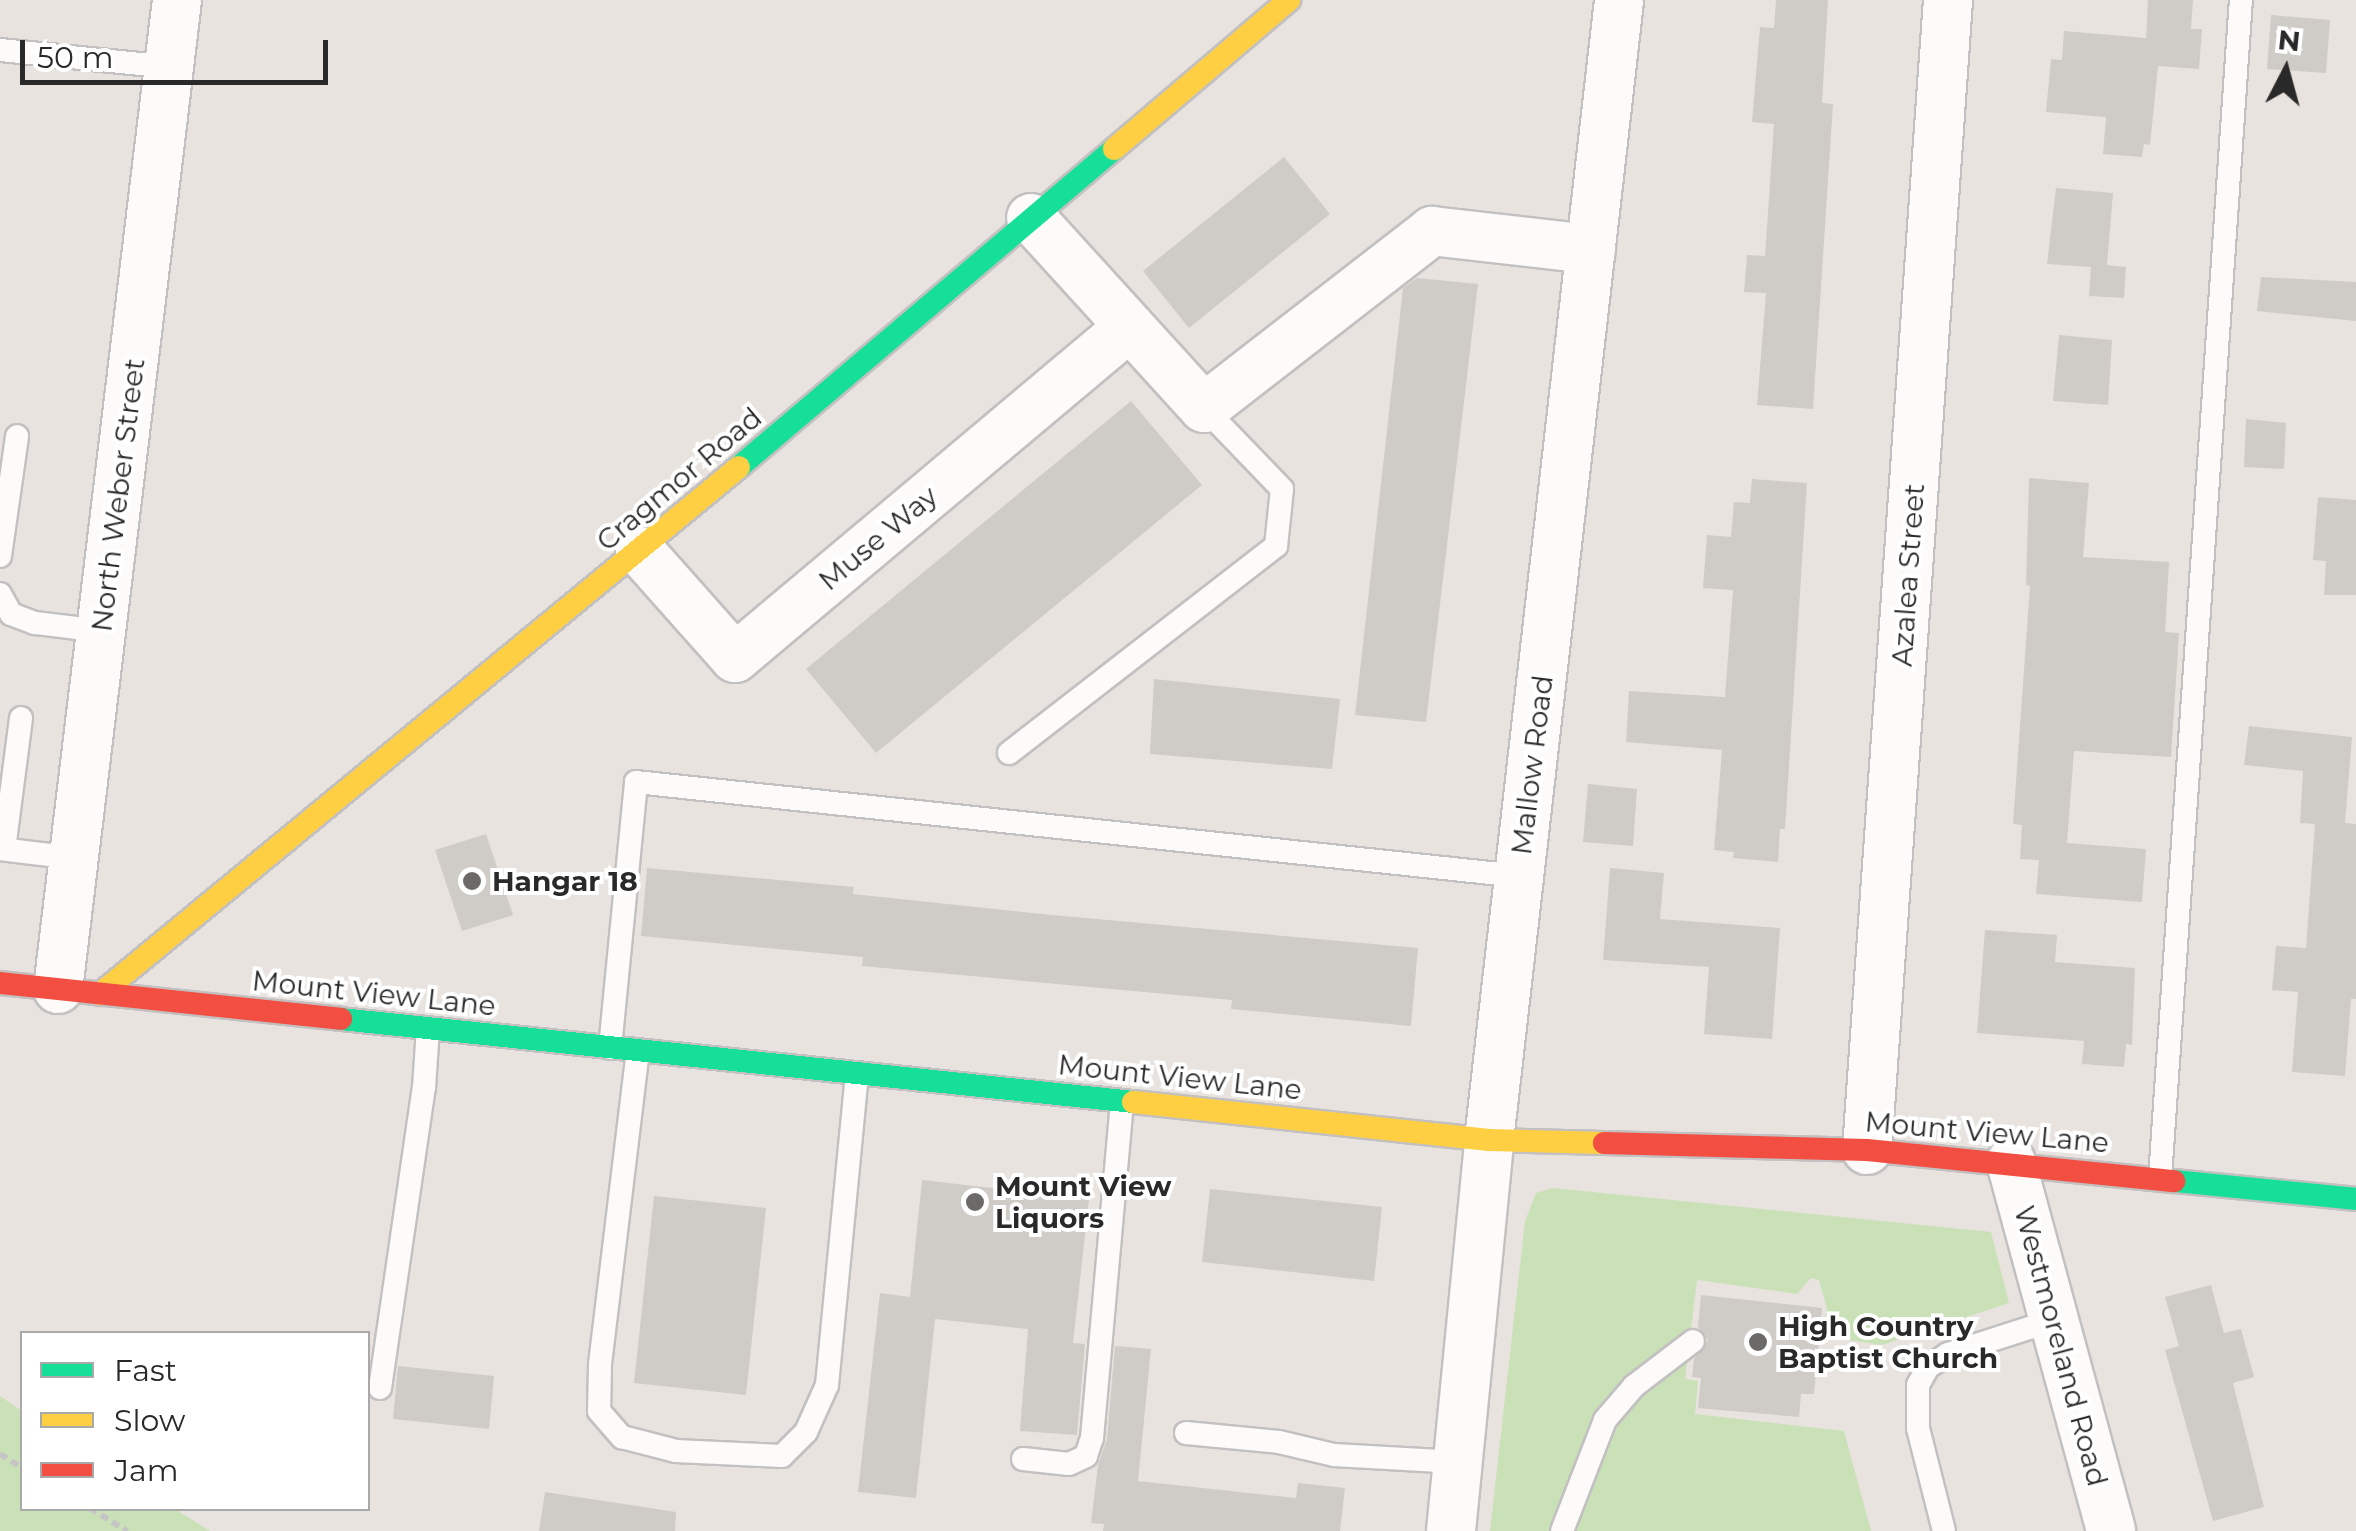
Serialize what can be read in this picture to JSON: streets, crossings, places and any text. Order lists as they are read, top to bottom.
{
  "streets": {
    "street": [
      "Cragmor Road",
      "North Weber Street",
      "Muse Way",
      "Azalea Street",
      "Mallow Road",
      "Mount View Lane",
      "Westmoreland Road"
    ]
  },
  "crossings": [
    ["Cragmor Road", "North Weber Street"],
    ["Cragmor Road", "Muse Way"],
    ["Cragmor Road", "Mount View Lane"],
    ["North Weber Street", "Mount View Lane"],
    ["Azalea Street", "Mount View Lane"],
    ["Mallow Road", "Mount View Lane"],
    ["Mount View Lane", "Westmoreland Road"]
  ],
  "places": ["Hangar 18", "Mount View Liquors", "High Country Baptist Church"],
  "legend": ["Fast", "Slow", "Jam"],
  "scale_bar": "50 m",
  "north": "top"
}
